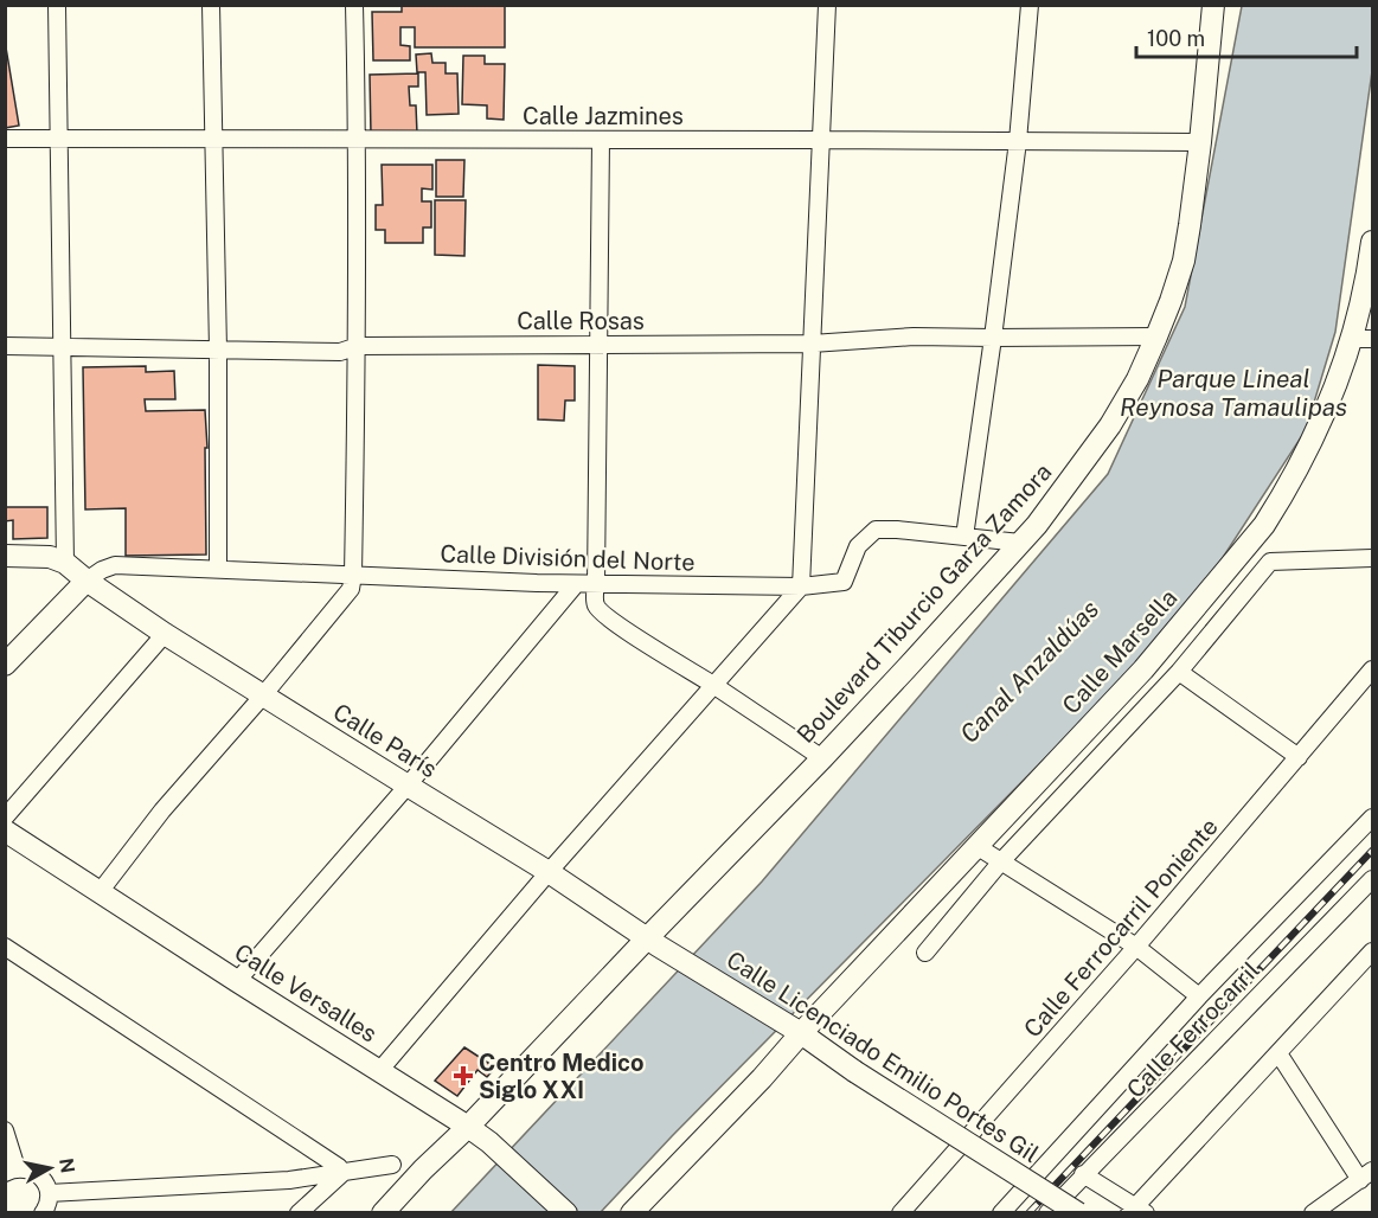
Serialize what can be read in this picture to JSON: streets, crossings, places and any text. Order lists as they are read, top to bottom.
{
  "streets": {
    "main road": [
      "Boulevard Tiburcio Garza Zamora",
      "Calle Marsella",
      "Calle París",
      "Calle Versalles",
      "Calle Licenciado Emilio Portes Gil"
    ],
    "street": [
      "Calle Jazmines",
      "Calle Rosas",
      "Calle División del Norte",
      "Calle Ferrocarril Poniente",
      "Calle Ferrocarril"
    ]
  },
  "crossings": [
    ["Calle Jazmines", "Boulevard Tiburcio Garza Zamora"],
    ["Calle Rosas", "Boulevard Tiburcio Garza Zamora"],
    ["Calle División del Norte", "Boulevard Tiburcio Garza Zamora"],
    ["Calle División del Norte", "Calle París"],
    ["Boulevard Tiburcio Garza Zamora", "Calle París"],
    ["Boulevard Tiburcio Garza Zamora", "Calle Versalles"],
    ["Boulevard Tiburcio Garza Zamora", "Calle Licenciado Emilio Portes Gil"],
    ["Calle Marsella", "Calle Licenciado Emilio Portes Gil"],
    ["Calle París", "Calle Licenciado Emilio Portes Gil"]
  ],
  "water": ["Parque Lineal Reynosa Tamaulipas", "Canal Anzaldúas"],
  "places": {
    "health": ["Centro Medico Siglo XXI"]
  },
  "scale_bar": "100 m",
  "north": "right"
}
